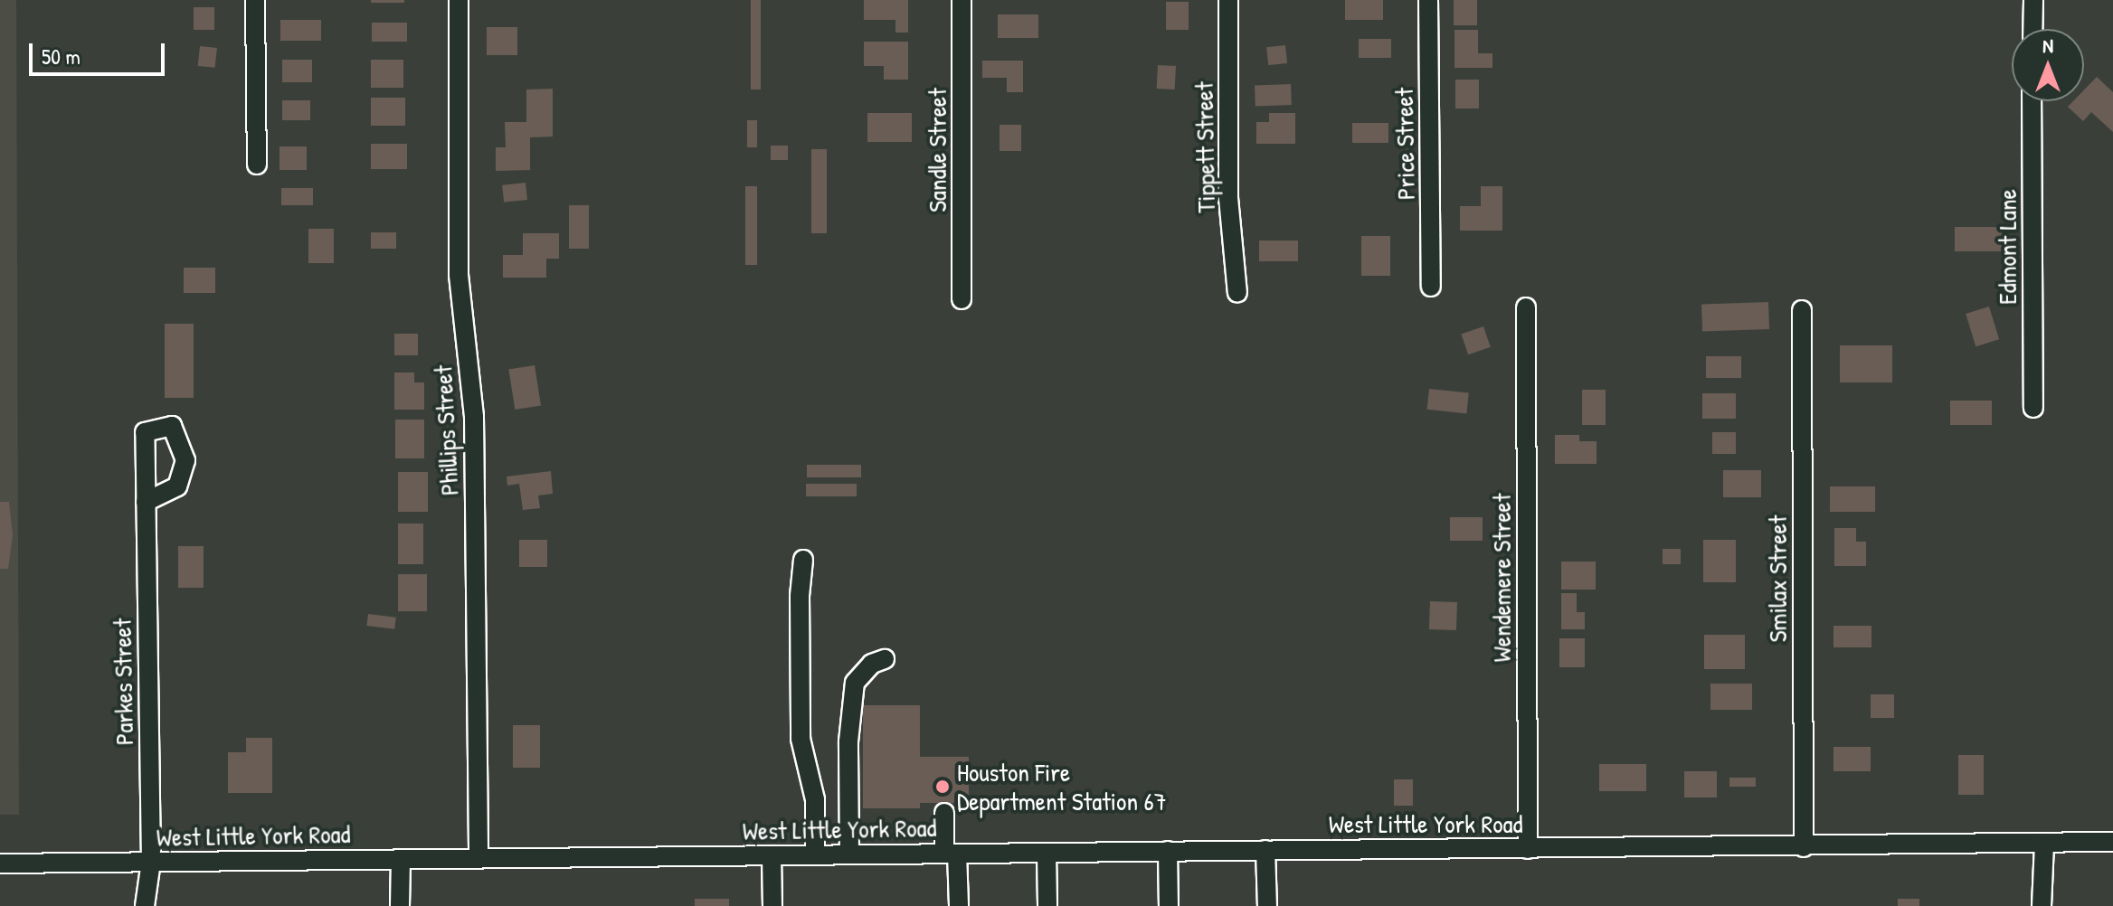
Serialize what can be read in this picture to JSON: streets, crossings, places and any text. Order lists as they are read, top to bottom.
{
  "streets": {
    "street": [
      "Price Street",
      "Tippett Street",
      "Sandle Street",
      "Edmont Lane",
      "Phillips Street",
      "Wendemere Street",
      "Smilax Street",
      "Parkes Street",
      "West Little York Road"
    ]
  },
  "crossings": [
    ["Phillips Street", "West Little York Road"],
    ["Wendemere Street", "West Little York Road"],
    ["Smilax Street", "West Little York Road"],
    ["Parkes Street", "West Little York Road"]
  ],
  "places": ["Houston Fire Department Station 67"],
  "scale_bar": "50 m",
  "north": "top"
}
